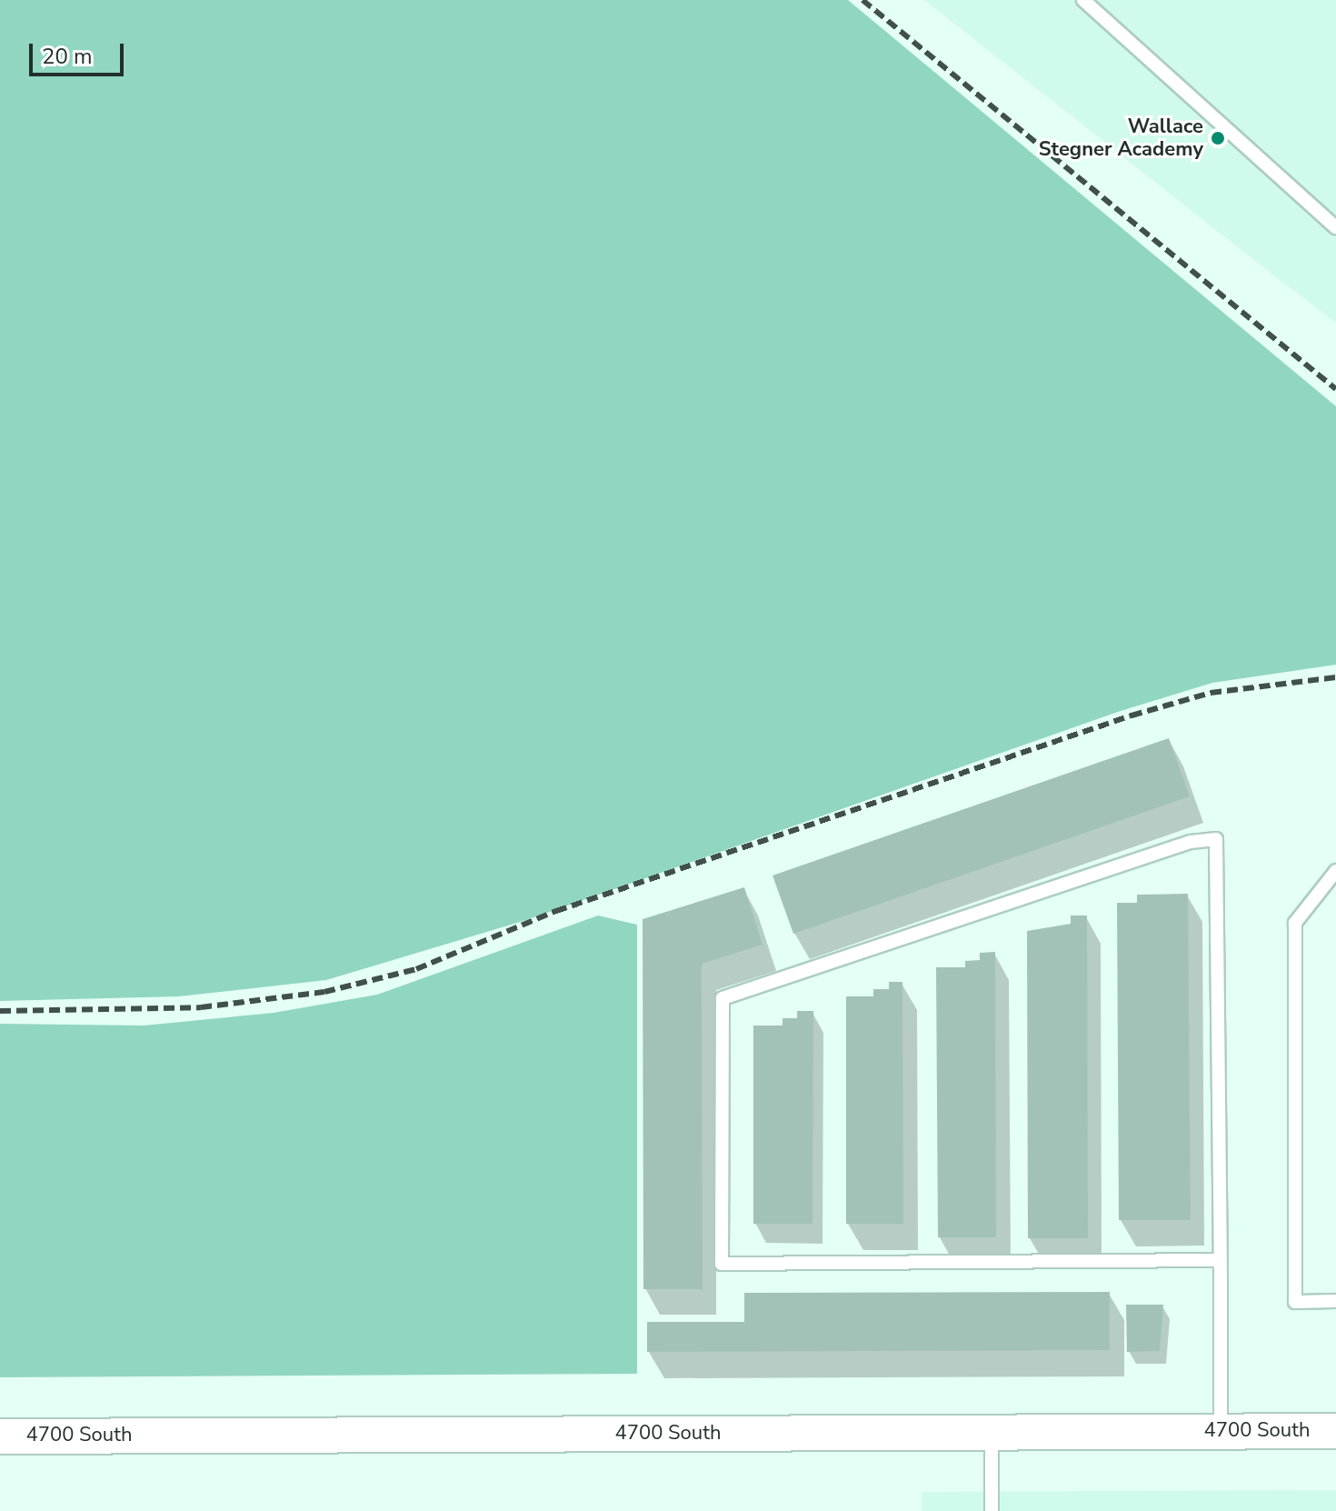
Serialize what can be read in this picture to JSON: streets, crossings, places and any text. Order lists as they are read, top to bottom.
{
  "streets": {
    "street": ["4700 South"]
  },
  "places": ["Wallace Stegner Academy"],
  "scale_bar": "20 m"
}
